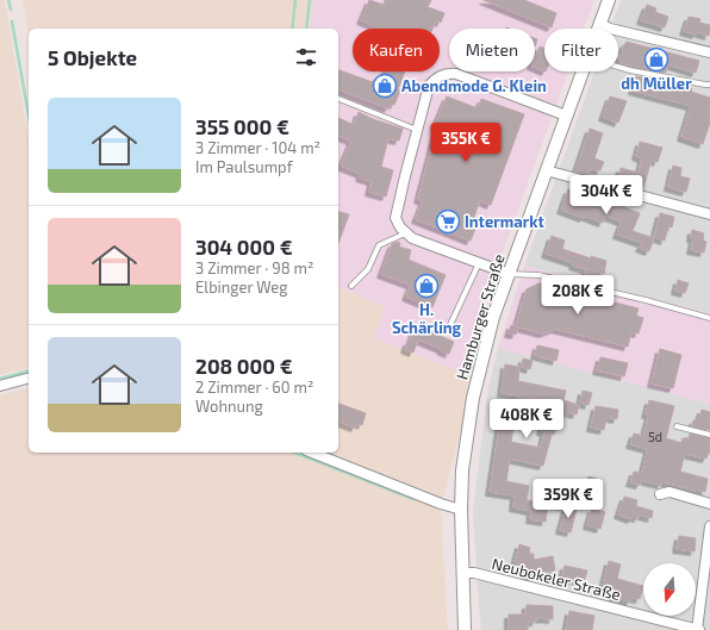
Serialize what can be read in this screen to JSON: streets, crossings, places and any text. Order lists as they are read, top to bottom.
{
  "streets": {
    "street": ["Hamburger Straße", "Neubokeler Straße"]
  },
  "crossings": [
    ["Hamburger Straße", "Neubokeler Straße"]
  ],
  "places": {
    "shop": ["dh Müller", "Abendmode G. Klein", "H. Schärling"],
    "supermarket": ["Intermarkt"]
  },
  "house_numbers": ["5d"],
  "north": "bottom",
  "page": {
    "chip": ["Kaufen", "Mieten", "Filter"],
    "heading": "5 Objekte",
    "list": [
      {
        "name": "355 000 €",
        "note": "3 Zimmer · 104 m² · Im Paulsumpf"
      },
      {
        "name": "304 000 €",
        "note": "3 Zimmer · 98 m² · Elbinger Weg"
      },
      {
        "name": "208 000 €",
        "note": "2 Zimmer · 60 m² · Wohnung"
      }
    ],
    "price": [
      "355K €",
      "304K €",
      "208K €",
      "408K €",
      "359K €"
    ]
  }
}
